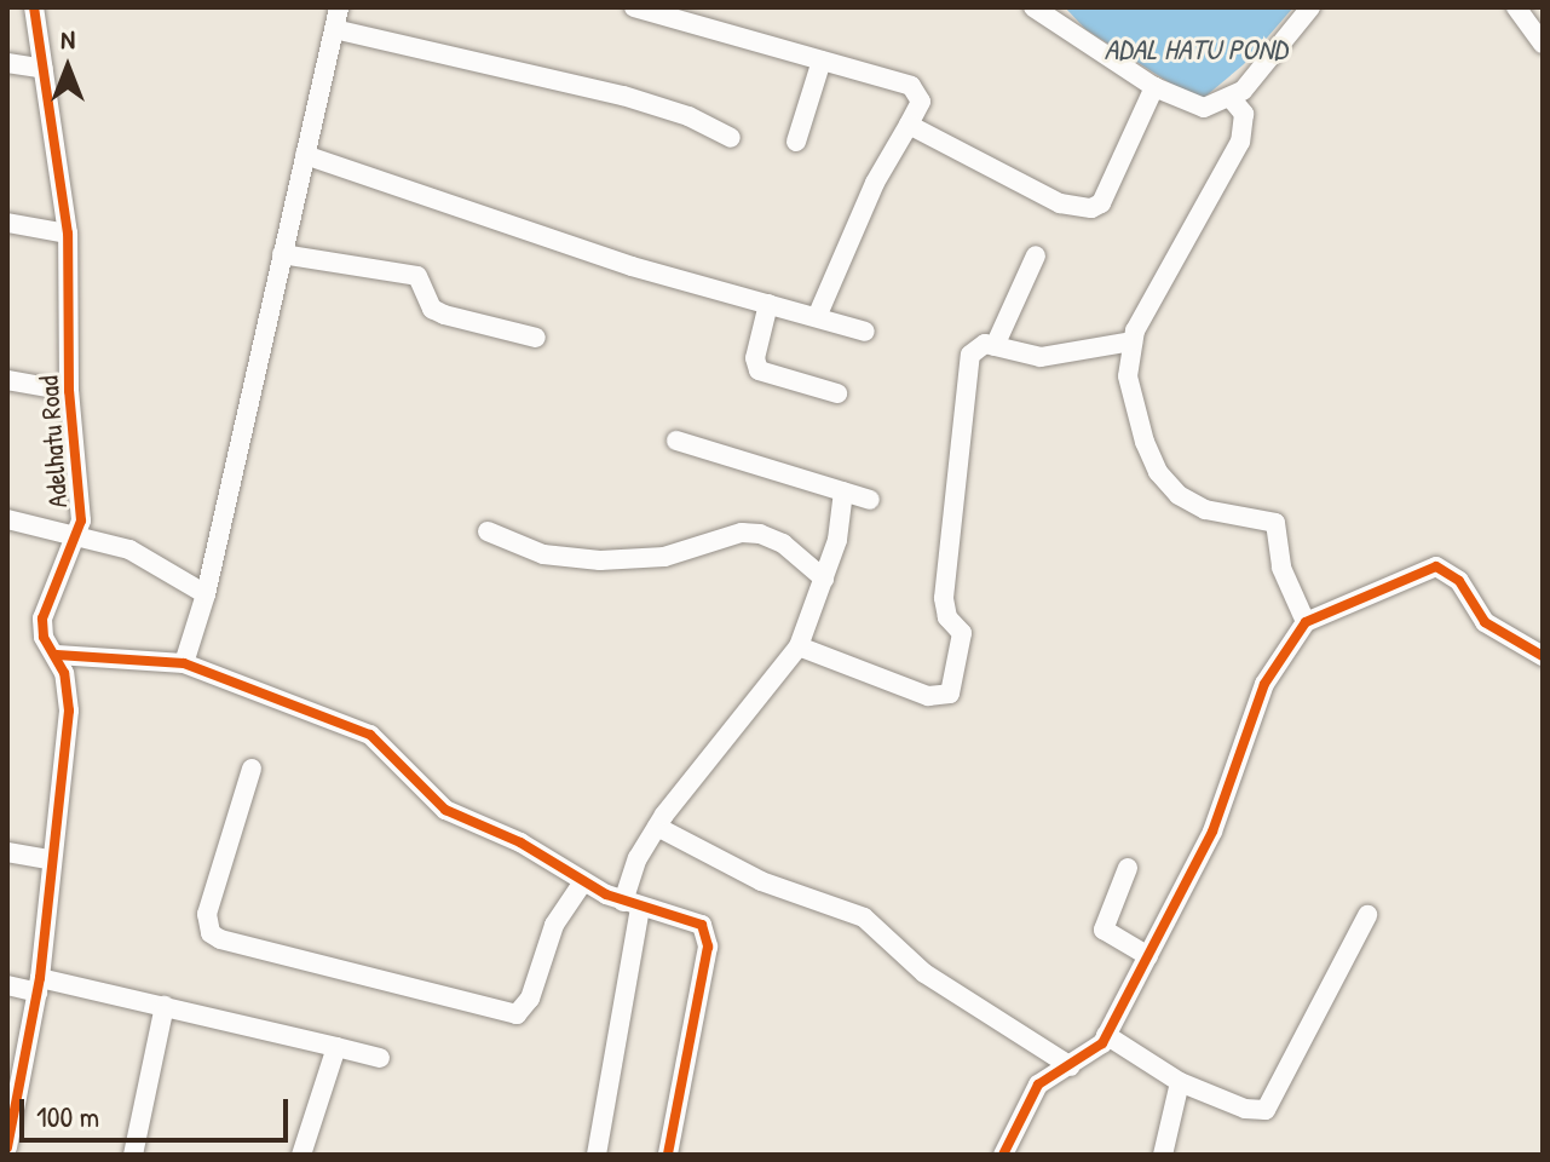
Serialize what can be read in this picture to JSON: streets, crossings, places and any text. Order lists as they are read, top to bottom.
{
  "streets": {
    "street": ["Adelhatu Road"]
  },
  "water": ["ADAL HATU POND"],
  "scale_bar": "100 m",
  "north": "top"
}
